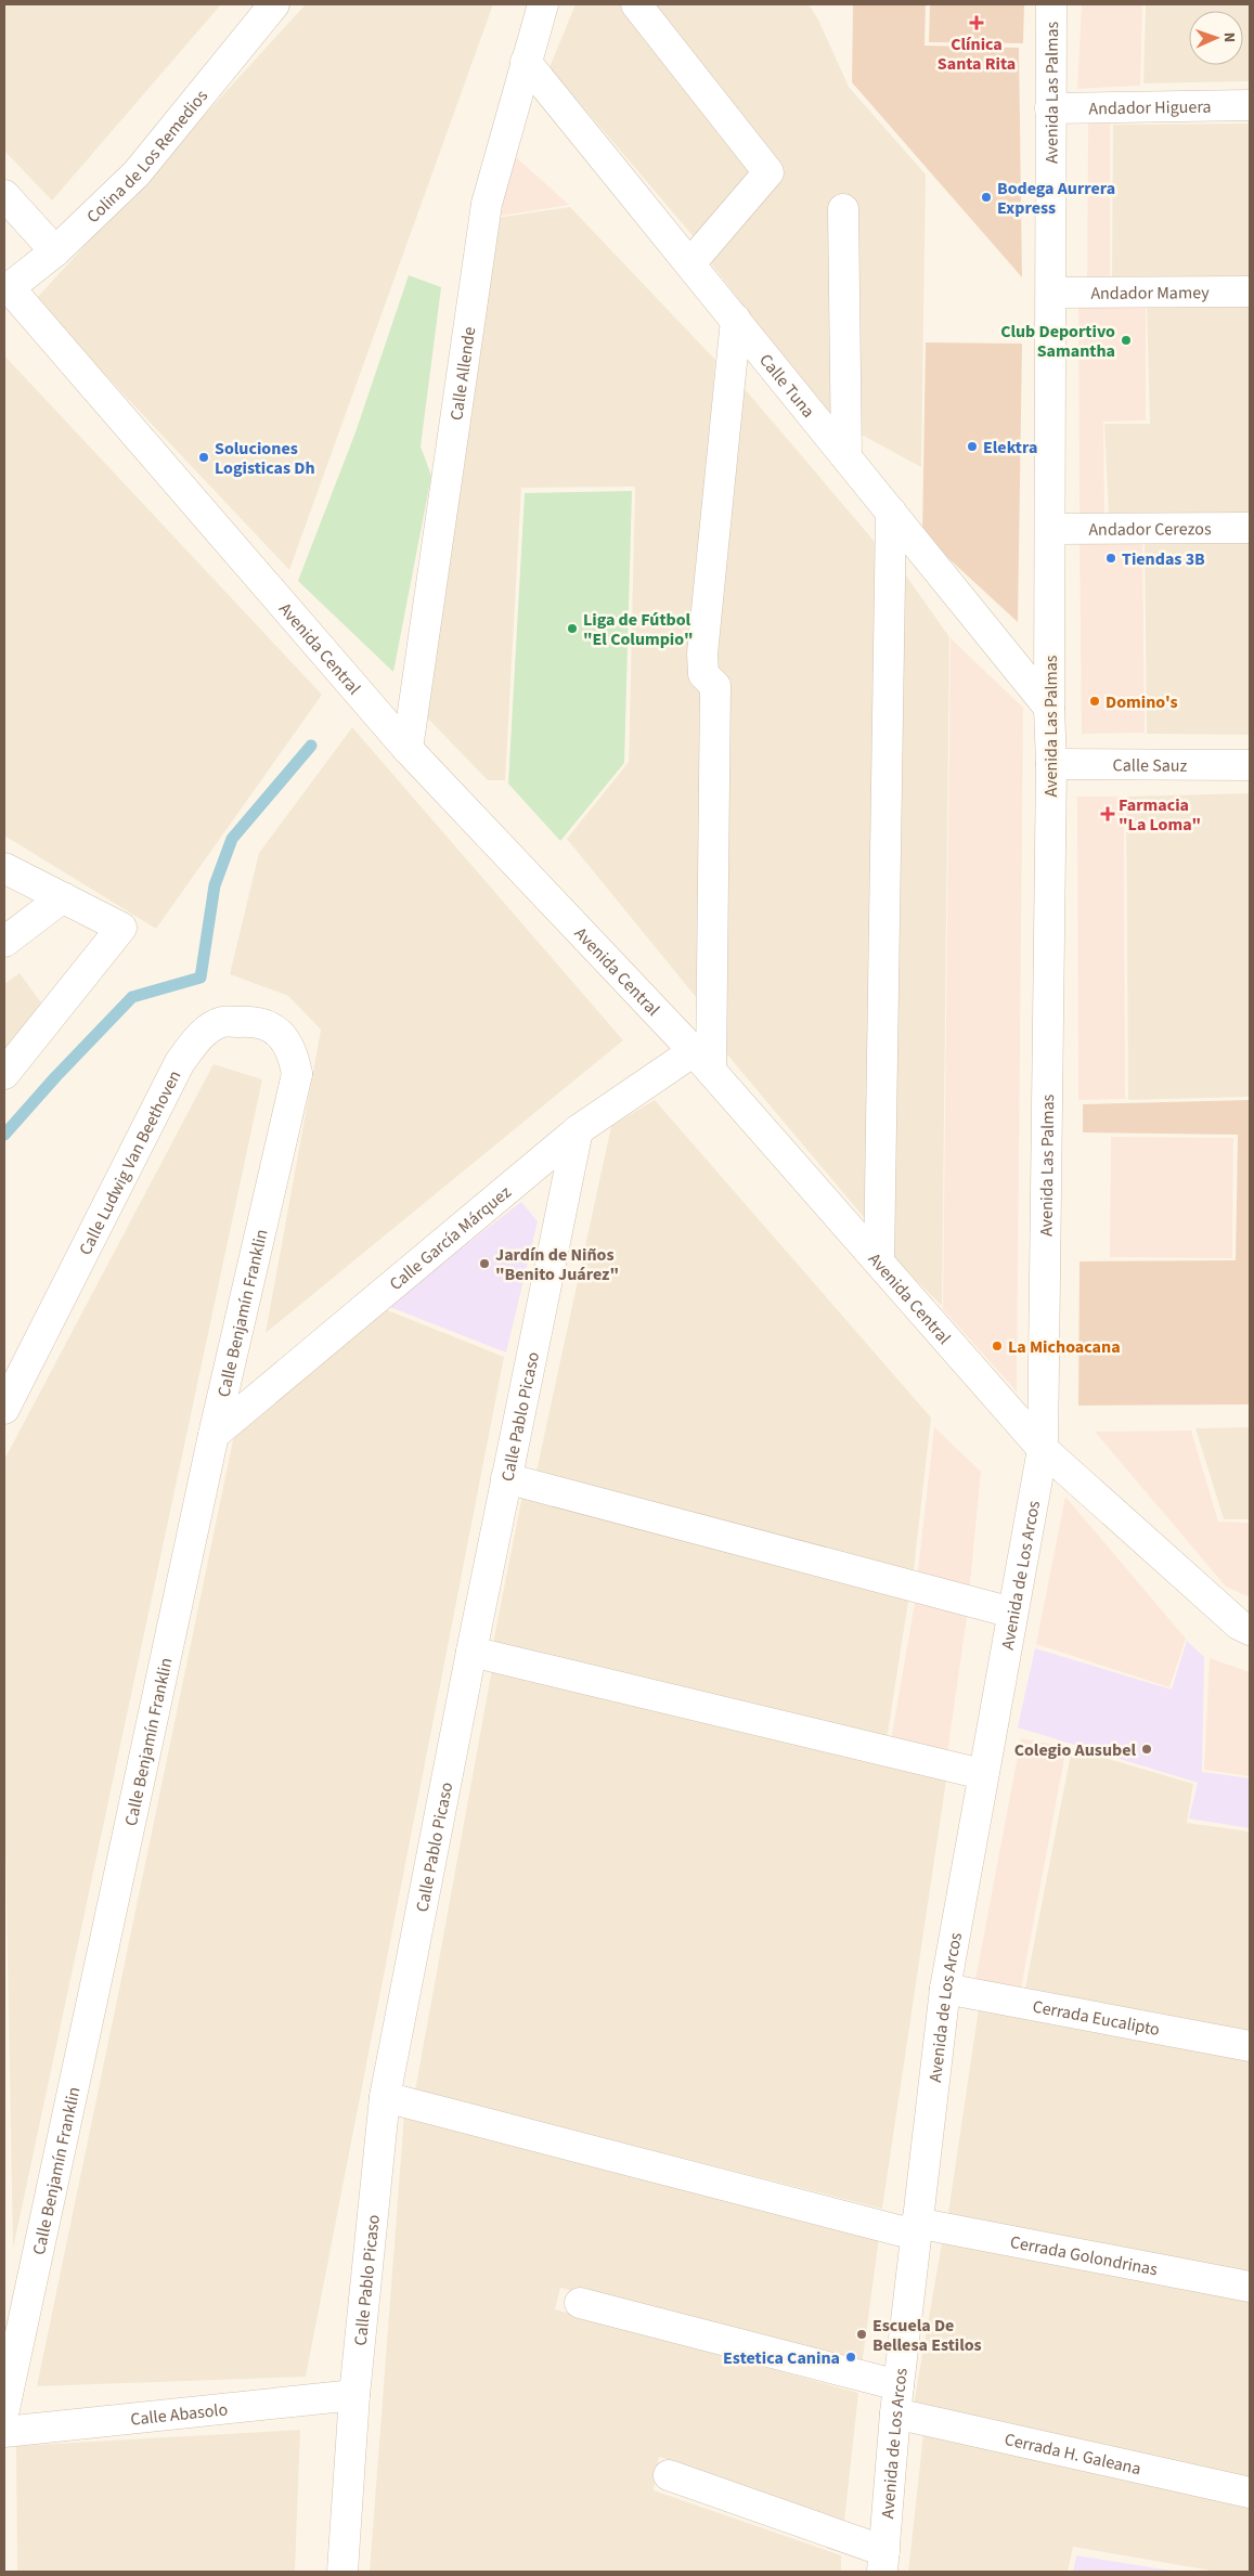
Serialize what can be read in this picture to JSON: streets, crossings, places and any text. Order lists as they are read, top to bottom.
{
  "streets": {
    "street": [
      "Avenida Las Palmas",
      "Andador Higuera",
      "Colina de Los Remedios",
      "Andador Mamey",
      "Calle Allende",
      "Calle Tuna",
      "Andador Cerezos",
      "Avenida Central",
      "Calle Sauz",
      "Calle Ludwig Van Beethoven",
      "Calle García Márquez",
      "Calle Benjamín Franklin",
      "Calle Pablo Picaso",
      "Avenida de Los Arcos",
      "Cerrada Eucalipto",
      "Cerrada Golondrinas",
      "Calle Abasolo",
      "Cerrada H. Galeana"
    ]
  },
  "crossings": [
    ["Avenida Las Palmas", "Andador Higuera"],
    ["Avenida Las Palmas", "Andador Mamey"],
    ["Avenida Las Palmas", "Calle Tuna"],
    ["Avenida Las Palmas", "Andador Cerezos"],
    ["Avenida Las Palmas", "Avenida Central"],
    ["Avenida Las Palmas", "Calle Sauz"],
    ["Avenida Las Palmas", "Avenida de Los Arcos"],
    ["Colina de Los Remedios", "Avenida Central"],
    ["Calle Allende", "Calle Tuna"],
    ["Calle Allende", "Avenida Central"],
    ["Avenida Central", "Calle García Márquez"],
    ["Avenida Central", "Avenida de Los Arcos"],
    ["Calle Ludwig Van Beethoven", "Calle Benjamín Franklin"],
    ["Calle García Márquez", "Calle Benjamín Franklin"],
    ["Calle García Márquez", "Calle Pablo Picaso"],
    ["Calle Pablo Picaso", "Cerrada Golondrinas"],
    ["Calle Pablo Picaso", "Calle Abasolo"],
    ["Avenida de Los Arcos", "Cerrada Eucalipto"],
    ["Avenida de Los Arcos", "Cerrada Golondrinas"],
    ["Avenida de Los Arcos", "Cerrada H. Galeana"]
  ],
  "places": {
    "health": ["Clínica Santa Rita", "Farmacia \"La Loma\""],
    "other": [
      "Bodega Aurrera Express",
      "Club Deportivo Samantha",
      "Elektra",
      "Soluciones Logisticas Dh",
      "Tiendas 3B",
      "Liga de Fútbol \"El Columpio\"",
      "Domino's",
      "Jardín de Niños \"Benito Juárez\"",
      "La Michoacana",
      "Colegio Ausubel",
      "Escuela De Bellesa Estilos",
      "Estetica Canina"
    ]
  },
  "north": "right"
}
